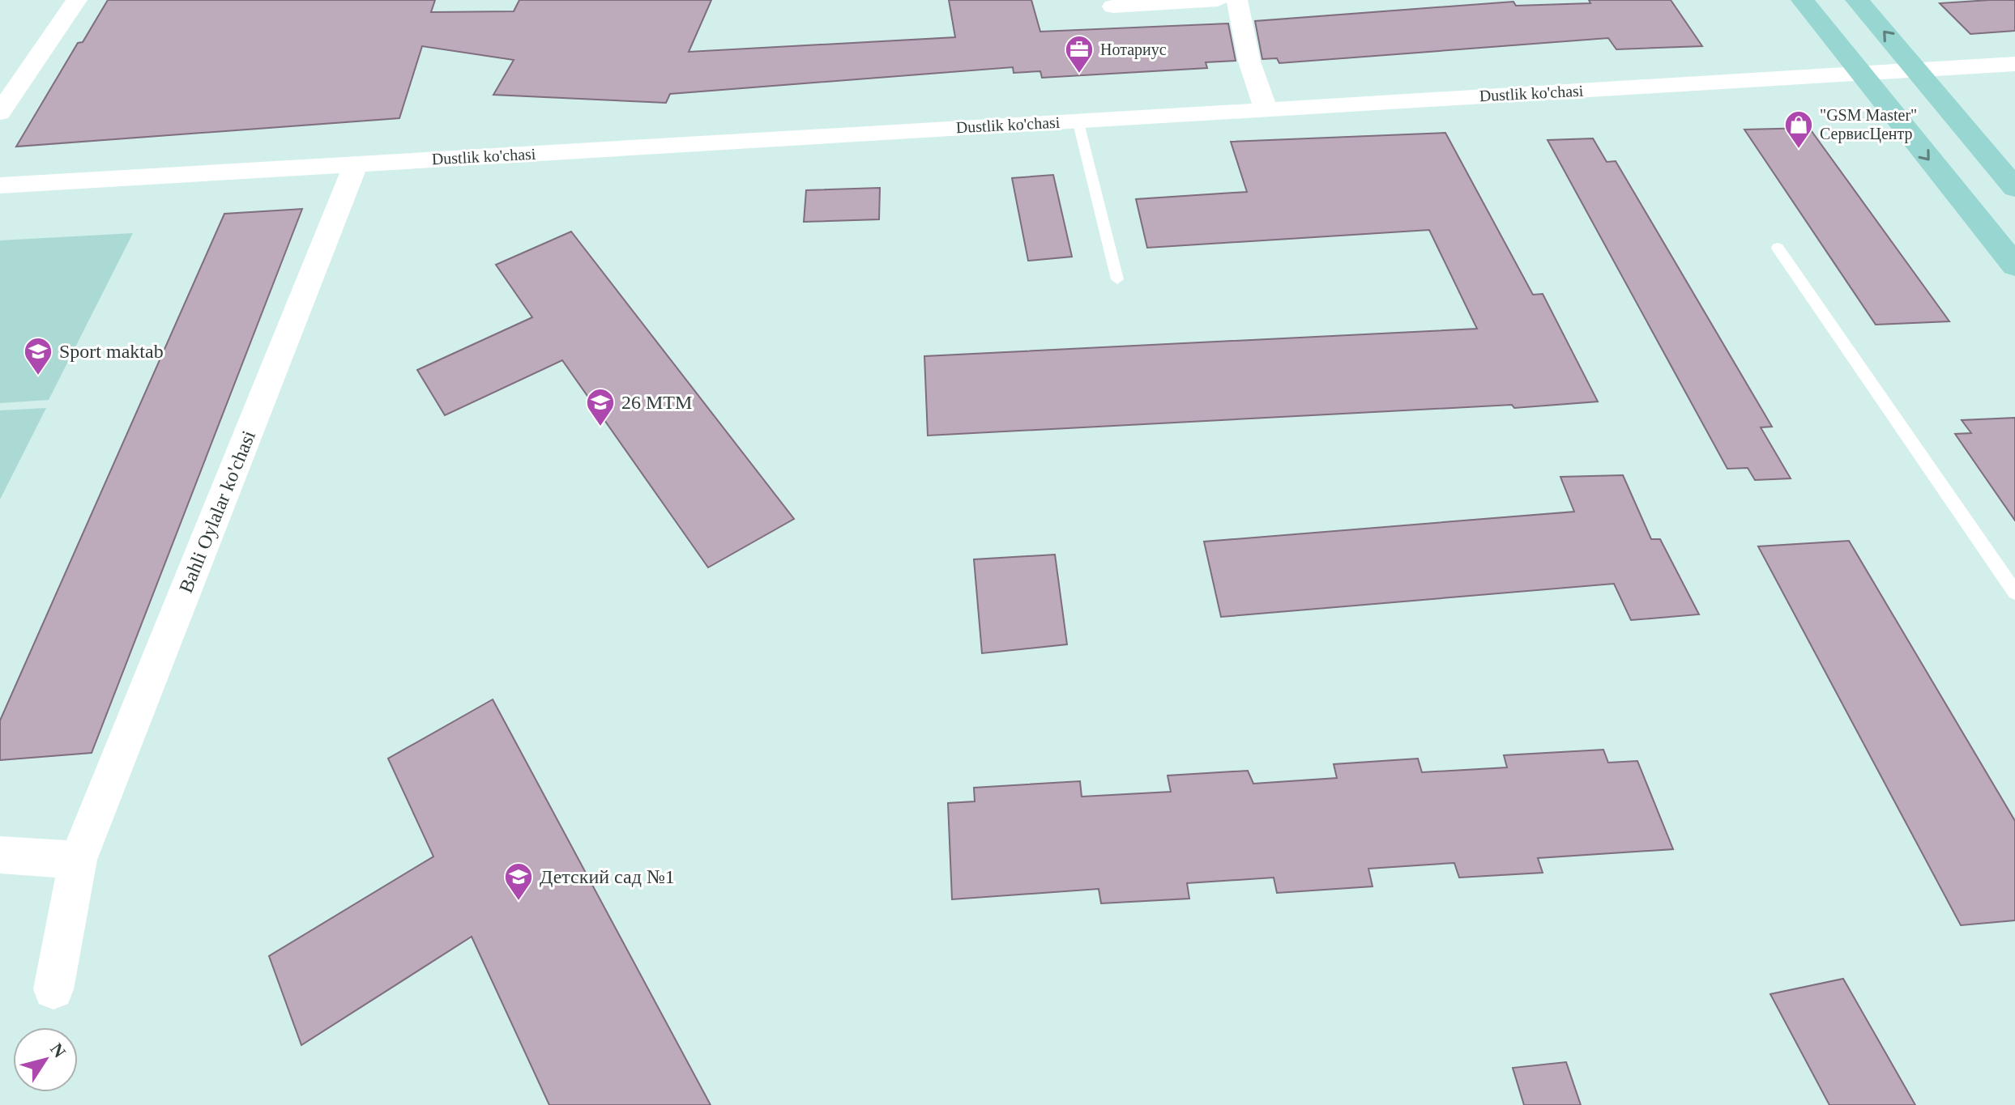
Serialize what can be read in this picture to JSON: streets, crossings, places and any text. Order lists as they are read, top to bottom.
{
  "streets": {
    "street": ["Dustlik ko'chasi", "Bahli Oylalar ko'chasi"]
  },
  "crossings": [
    ["Dustlik ko'chasi", "Bahli Oylalar ko'chasi"]
  ],
  "places": {
    "office": ["Нотариус"],
    "shop": ["\"GSM Master\" СервисЦентр"],
    "school or university": ["Sport maktab", "26 MTM", "Детский сад №1"]
  },
  "north": "top right"
}
